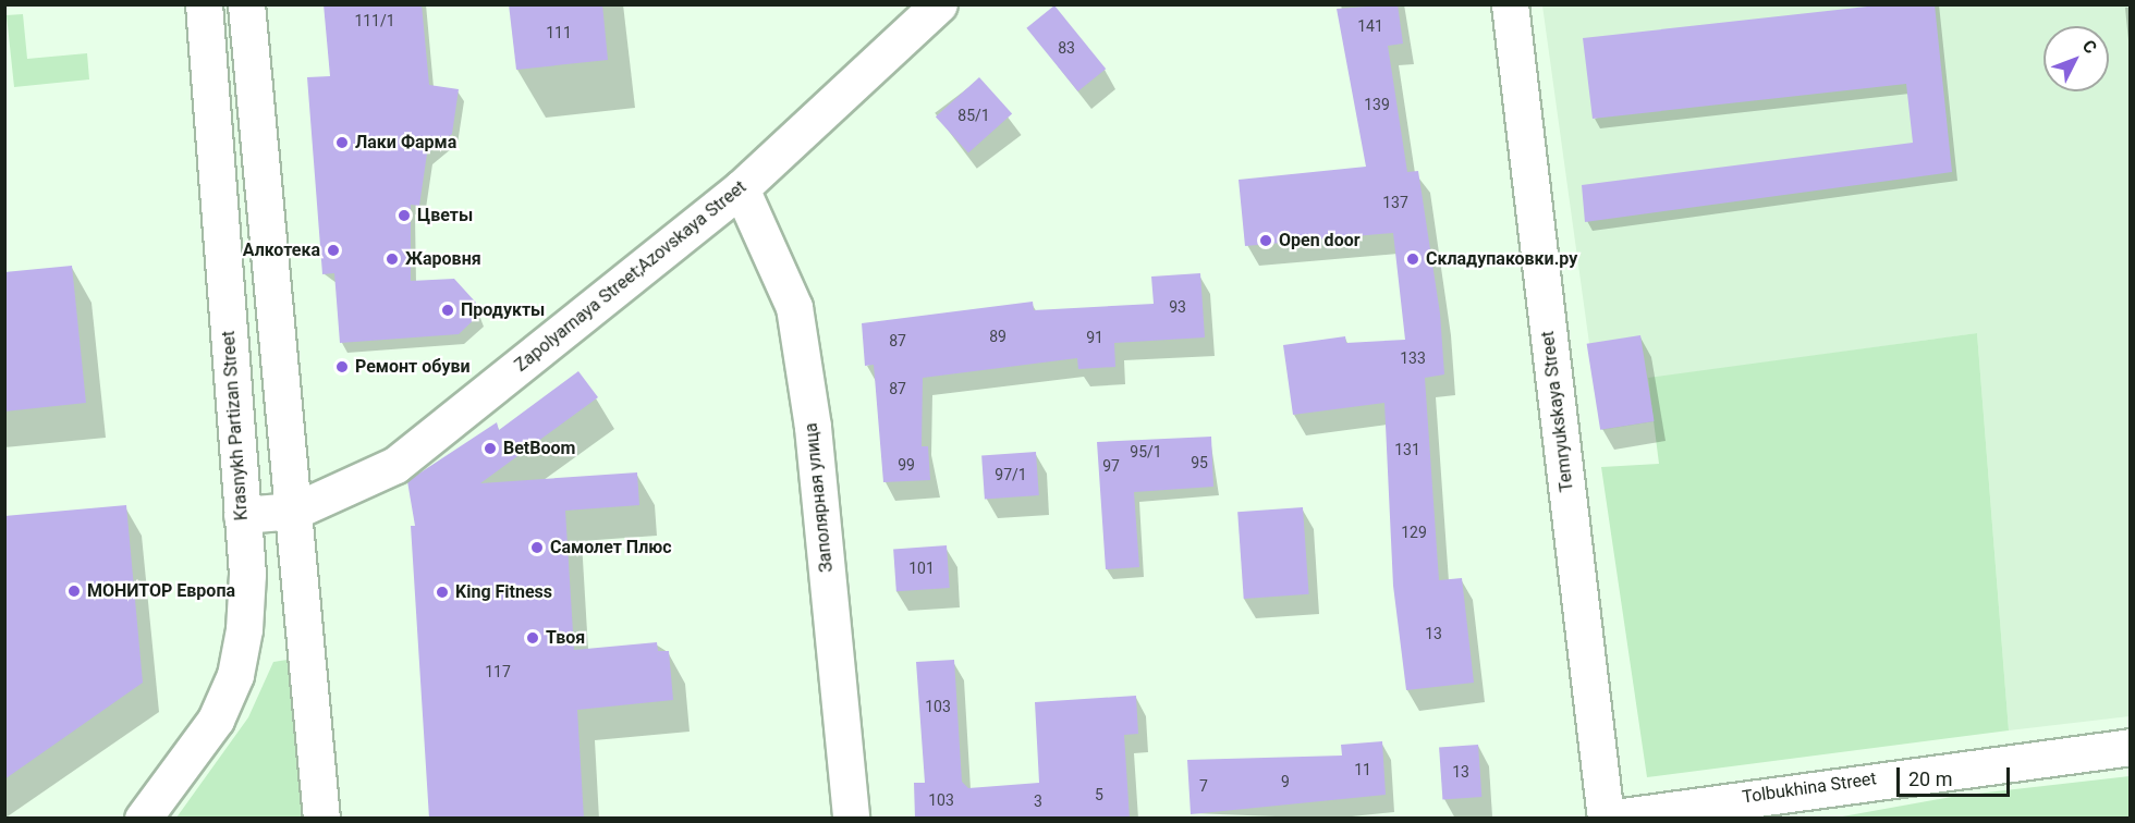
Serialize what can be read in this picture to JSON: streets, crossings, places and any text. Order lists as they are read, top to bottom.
{
  "streets": {
    "street": [
      "Zapolyarnaya Street;Azovskaya Street",
      "Temryukskaya Street",
      "Krasnykh Partizan Street",
      "Заполярная улица",
      "Tolbukhina Street"
    ]
  },
  "crossings": [
    ["Zapolyarnaya Street;Azovskaya Street", "Krasnykh Partizan Street"],
    ["Zapolyarnaya Street;Azovskaya Street", "Заполярная улица"],
    ["Temryukskaya Street", "Tolbukhina Street"]
  ],
  "places": [
    "Лаки Фарма",
    "Цветы",
    "Open door",
    "Алкотека",
    "Жаровня",
    "Складупаковки.ру",
    "Продукты",
    "Ремонт обуви",
    "BetBoom",
    "Самолет Плюс",
    "МОНИТОР Европа",
    "King Fitness",
    "Твоя"
  ],
  "house_numbers": [
    "111/1",
    "141",
    "111",
    "83",
    "139",
    "85/1",
    "137",
    "93",
    "89",
    "91",
    "87",
    "133",
    "87",
    "131",
    "95/1",
    "95",
    "99",
    "97",
    "97/1",
    "129",
    "101",
    "13",
    "117",
    "103",
    "11",
    "13",
    "9",
    "7",
    "5",
    "103",
    "3"
  ],
  "scale_bar": "20 m",
  "north": "top right"
}
